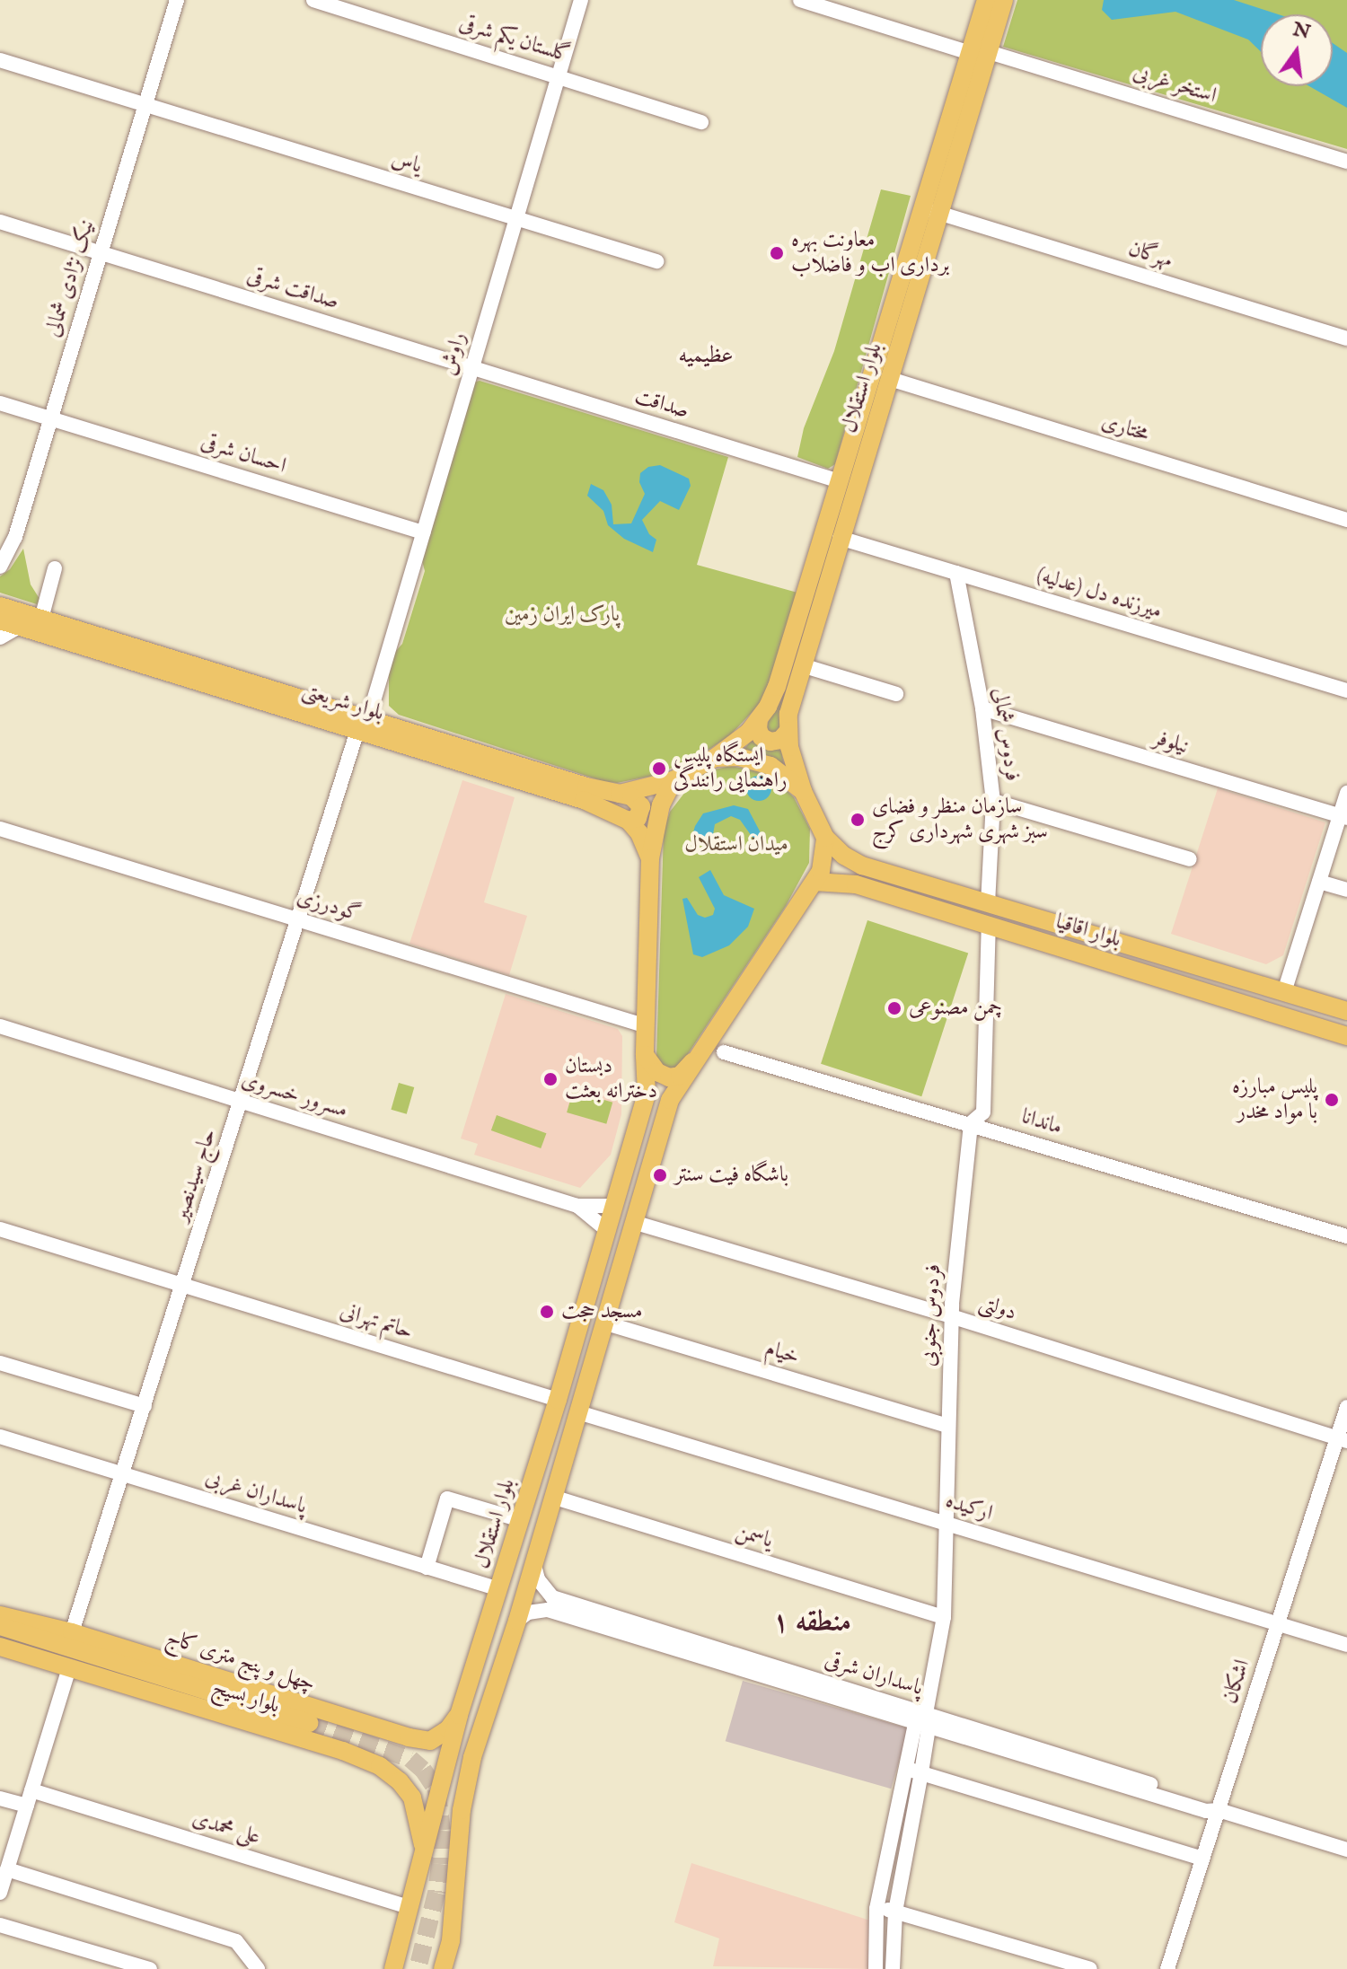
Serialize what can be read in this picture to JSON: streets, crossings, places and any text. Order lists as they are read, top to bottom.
{
  "streets": {
    "main road": [
      "بلوار استقلال",
      "بلوار شریعتی",
      "بلوار اقاقیا",
      "چهل و پنج متری کاج",
      "بلوار بسیج"
    ],
    "street": [
      "گلستان یکم شرقی",
      "استخر غربی",
      "یاس",
      "مهرگان",
      "نیک نژادی شمالی",
      "صداقت شرقی",
      "راوش",
      "صداقت",
      "مختاری",
      "احسان شرقی",
      "میرزنده دل (عدلیه)",
      "فردوس شمالی",
      "نیلوفر",
      "گودرزی",
      "مسرور خسروی",
      "ماندانا",
      "حاج سیدنصیر",
      "دولتی",
      "فردوس جنوبی",
      "حاتم تهرانی",
      "خیام",
      "پاسداران غربی",
      "ارکیده",
      "یاسمن",
      "پاسداران شرقی",
      "اشکان",
      "علی محمدی"
    ]
  },
  "crossings": [
    ["گلستان یکم شرقی", "راوش"],
    ["استخر غربی", "بلوار استقلال"],
    ["یاس", "نیک نژادی شمالی"],
    ["یاس", "راوش"],
    ["مهرگان", "بلوار استقلال"],
    ["نیک نژادی شمالی", "صداقت شرقی"],
    ["نیک نژادی شمالی", "احسان شرقی"],
    ["صداقت شرقی", "راوش"],
    ["صداقت شرقی", "صداقت"],
    ["راوش", "صداقت"],
    ["راوش", "احسان شرقی"],
    ["راوش", "بلوار شریعتی"],
    ["راوش", "حاج سیدنصیر"],
    ["بلوار استقلال", "صداقت"],
    ["بلوار استقلال", "مختاری"],
    ["بلوار استقلال", "میرزنده دل (عدلیه)"],
    ["بلوار استقلال", "حاتم تهرانی"],
    ["بلوار استقلال", "پاسداران غربی"],
    ["بلوار استقلال", "چهل و پنج متری کاج"],
    ["بلوار استقلال", "بلوار بسیج"],
    ["بلوار استقلال", "علی محمدی"],
    ["میرزنده دل (عدلیه)", "فردوس شمالی"],
    ["بلوار شریعتی", "حاج سیدنصیر"],
    ["فردوس شمالی", "نیلوفر"],
    ["فردوس شمالی", "بلوار اقاقیا"],
    ["گودرزی", "حاج سیدنصیر"],
    ["بلوار اقاقیا", "فردوس جنوبی"],
    ["مسرور خسروی", "حاج سیدنصیر"],
    ["ماندانا", "فردوس جنوبی"],
    ["حاج سیدنصیر", "حاتم تهرانی"],
    ["حاج سیدنصیر", "پاسداران غربی"],
    ["حاج سیدنصیر", "چهل و پنج متری کاج"],
    ["دولتی", "فردوس جنوبی"],
    ["دولتی", "اشکان"],
    ["فردوس جنوبی", "خیام"],
    ["فردوس جنوبی", "ارکیده"],
    ["فردوس جنوبی", "یاسمن"],
    ["فردوس جنوبی", "پاسداران شرقی"],
    ["ارکیده", "اشکان"],
    ["پاسداران شرقی", "اشکان"]
  ],
  "districts": ["عظیمیه", "منطقه ۱"],
  "parks": ["پارک ایران زمین", "میدان استقلال"],
  "places": [
    "معاونت بهره برداری اب و فاضلاب",
    "ایستگاه پلیس راهنمایی رانندگی",
    "سازمان منظر و فضای سبز شهری شهرداری کرج",
    "چمن مصنوعی",
    "دبستان دخترانه بعثت",
    "پلیس مبارزه با مواد مخدر",
    "باشگاه فیت سنتر",
    "مسجد حجت"
  ],
  "north": "top"
}
